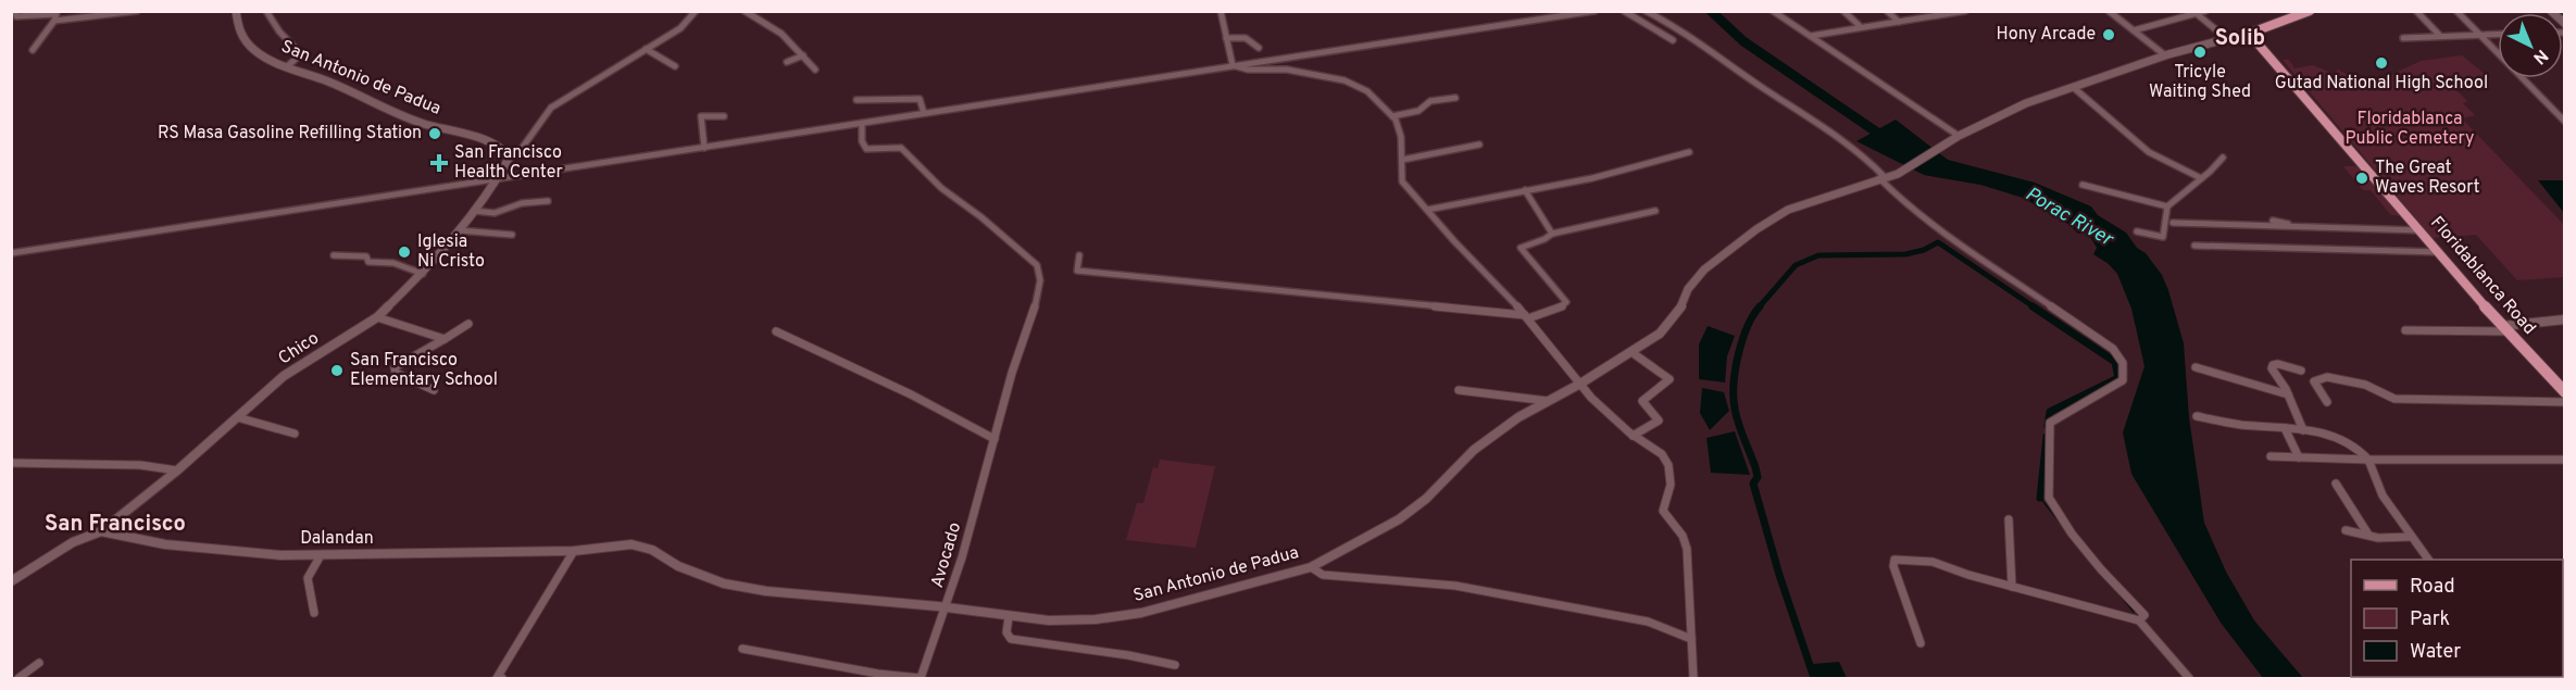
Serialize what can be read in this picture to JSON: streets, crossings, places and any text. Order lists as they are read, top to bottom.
{
  "streets": {
    "main road": ["Floridablanca Road"],
    "street": [
      "San Antonio de Padua",
      "Chico",
      "Dalandan",
      "Avocado"
    ]
  },
  "crossings": [
    ["San Antonio de Padua", "Floridablanca Road"],
    ["San Antonio de Padua", "Dalandan"],
    ["San Antonio de Padua", "Avocado"],
    ["Chico", "Dalandan"]
  ],
  "districts": ["Solib", "San Francisco"],
  "water": ["Porac River"],
  "parks": ["Floridablanca Public Cemetery"],
  "places": {
    "other": [
      "Hony Arcade",
      "Tricyle Waiting Shed",
      "Gutad National High School",
      "RS Masa Gasoline Refilling Station",
      "The Great Waves Resort",
      "Iglesia Ni Cristo",
      "San Francisco Elementary School"
    ],
    "health": ["San Francisco Health Center"]
  },
  "legend": ["Road", "Park", "Water"],
  "north": "bottom right"
}
